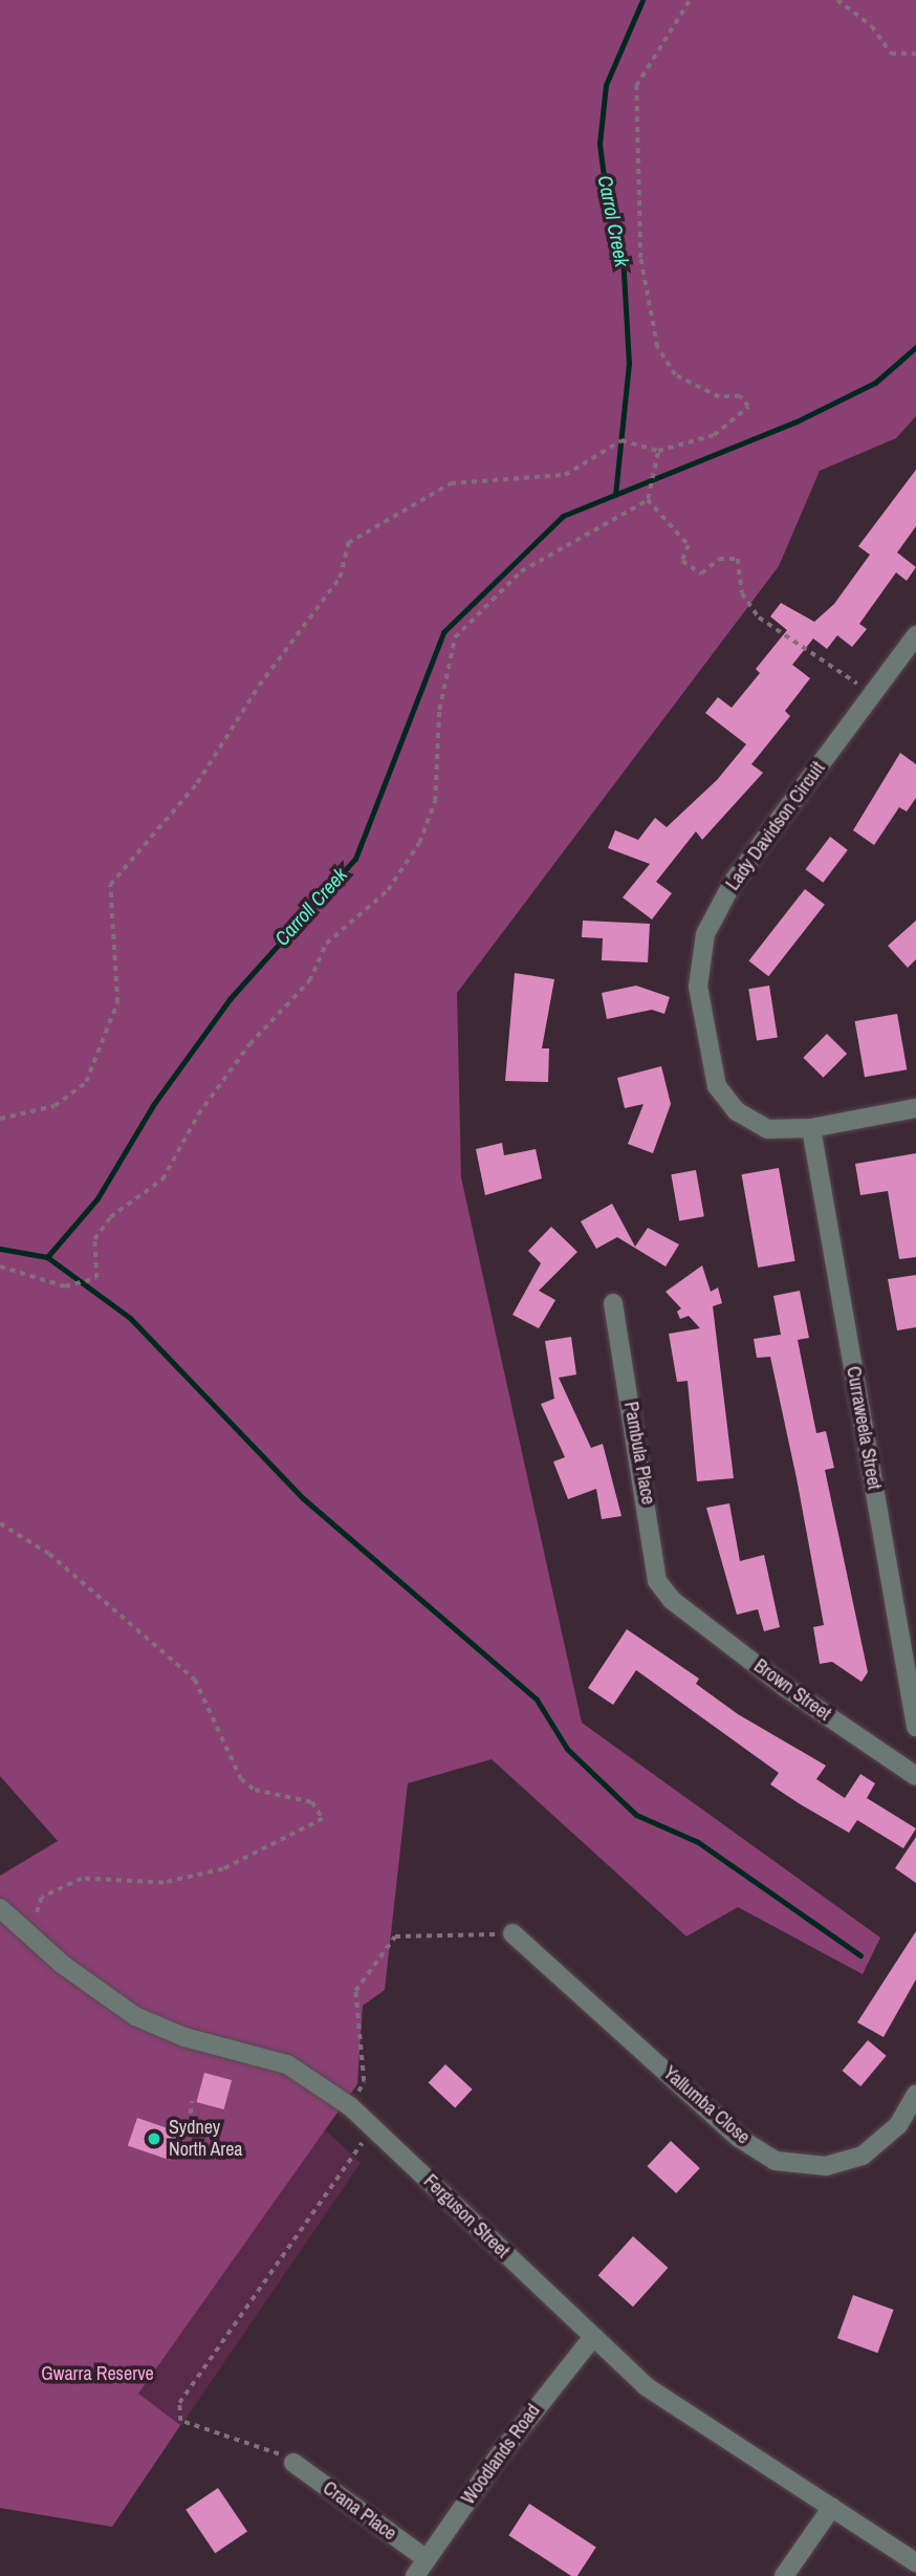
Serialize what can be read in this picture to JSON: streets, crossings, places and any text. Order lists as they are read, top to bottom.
{
  "streets": {
    "street": [
      "Lady Davidson Circuit",
      "Curraweela Street",
      "Pambula Place",
      "Brown Street",
      "Yallumba Close",
      "Ferguson Street",
      "Woodlands Road",
      "Crana Place"
    ]
  },
  "crossings": [
    ["Lady Davidson Circuit", "Curraweela Street"],
    ["Pambula Place", "Brown Street"],
    ["Ferguson Street", "Woodlands Road"],
    ["Woodlands Road", "Crana Place"]
  ],
  "water": ["Carrol Creek", "Carroll Creek"],
  "parks": ["Gwarra Reserve"],
  "places": ["Sydney North Area"]
}
